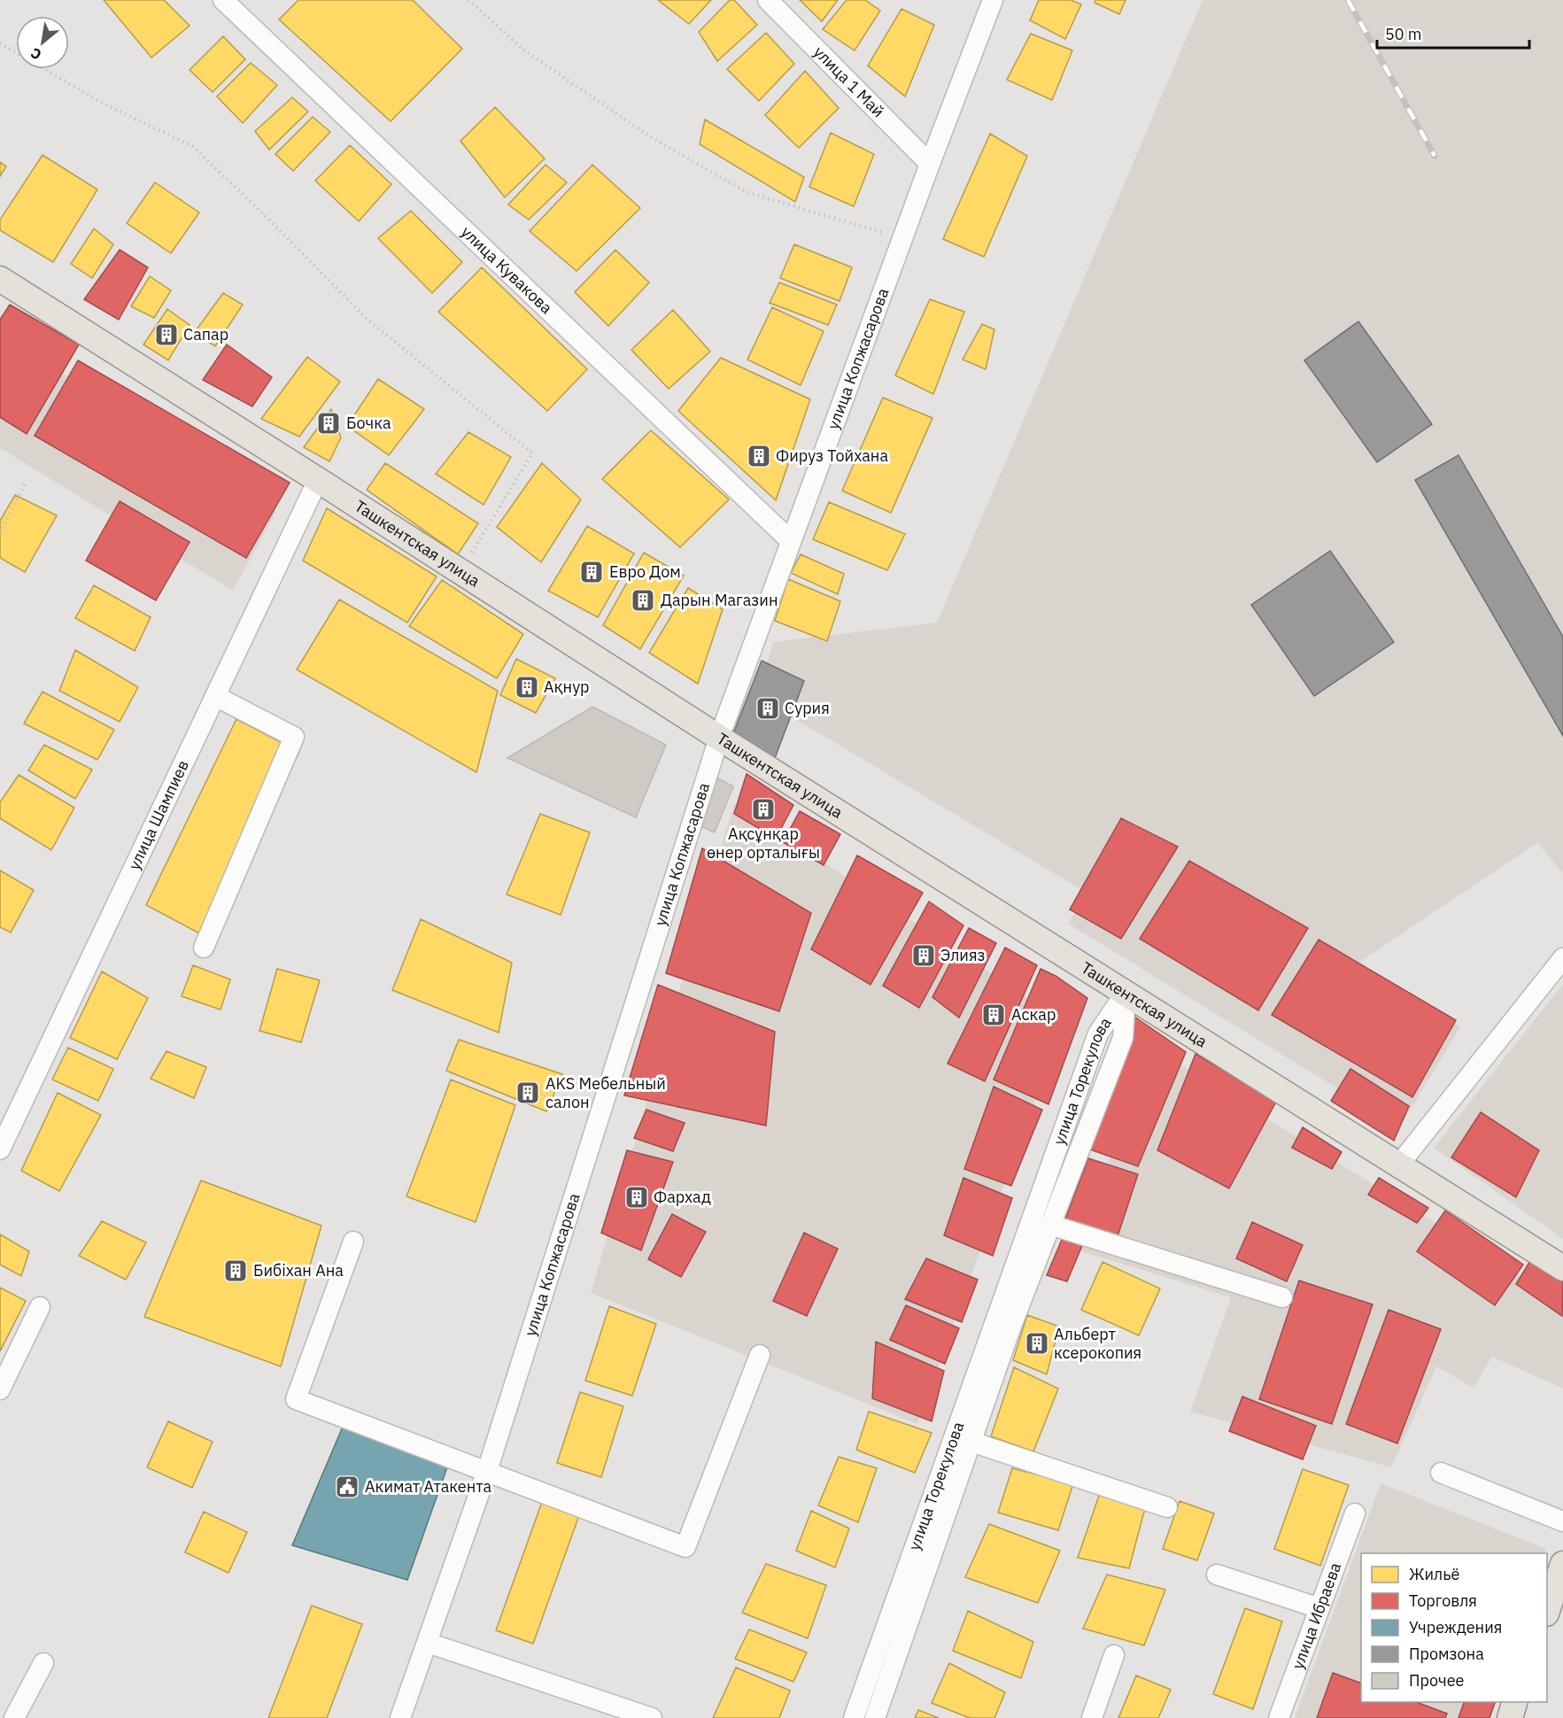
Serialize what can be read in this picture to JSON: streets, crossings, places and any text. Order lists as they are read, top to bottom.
{
  "streets": {
    "main road": ["Ташкентская улица"],
    "street": [
      "улица 1 Май",
      "улица Кувакова",
      "улица Копжасарова",
      "улица Шампиев",
      "улица Торекулова",
      "улица Ибраева"
    ]
  },
  "crossings": [
    ["улица 1 Май", "улица Копжасарова"],
    ["улица Кувакова", "улица Копжасарова"],
    ["улица Копжасарова", "Ташкентская улица"],
    ["Ташкентская улица", "улица Шампиев"],
    ["Ташкентская улица", "улица Торекулова"]
  ],
  "places": {
    "building": [
      "Сапар",
      "Бочка",
      "Фируз Тойхана",
      "Евро Дом",
      "Дарын Магазин",
      "Ақнур",
      "Сурия",
      "Ақсұнқар өнер орталығы",
      "Элияз",
      "Аскар",
      "AKS Мебельный салон",
      "Фархад",
      "Бибіхан Ана",
      "Альберт ксерокопия"
    ],
    "public building": ["Акимат Атакента"]
  },
  "legend": [
    "Жильё",
    "Торговля",
    "Учреждения",
    "Промзона",
    "Прочее"
  ],
  "scale_bar": "50 m",
  "north": "bottom left"
}
